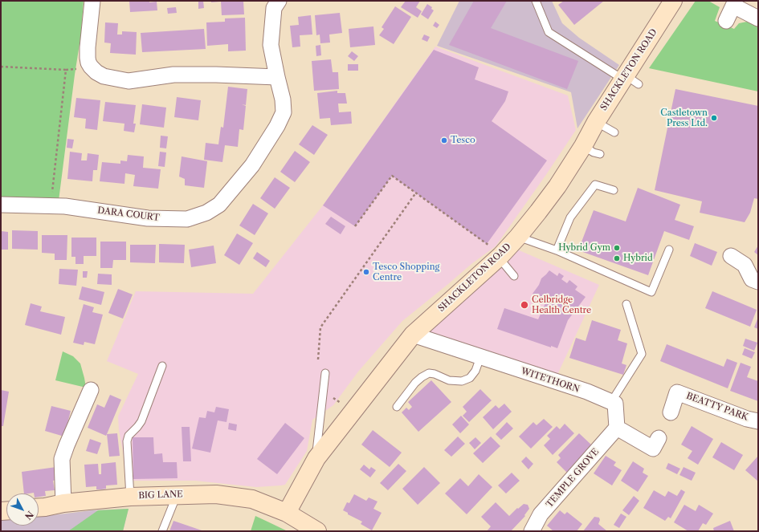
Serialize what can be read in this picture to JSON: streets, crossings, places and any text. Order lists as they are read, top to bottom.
{
  "streets": {
    "street": [
      "SHACKLETON ROAD",
      "DARA COURT",
      "WITETHORN",
      "BEATTY PARK",
      "TEMPLE GROVE",
      "BIG LANE"
    ]
  },
  "crossings": [
    ["SHACKLETON ROAD", "WITETHORN"],
    ["SHACKLETON ROAD", "BIG LANE"]
  ],
  "places": [
    "Castletown Press Ltd.",
    "Tesco",
    "Hybrid Gym",
    "Hybrid",
    "Tesco Shopping Centre",
    "Celbridge Health Centre"
  ],
  "north": "bottom right"
}
